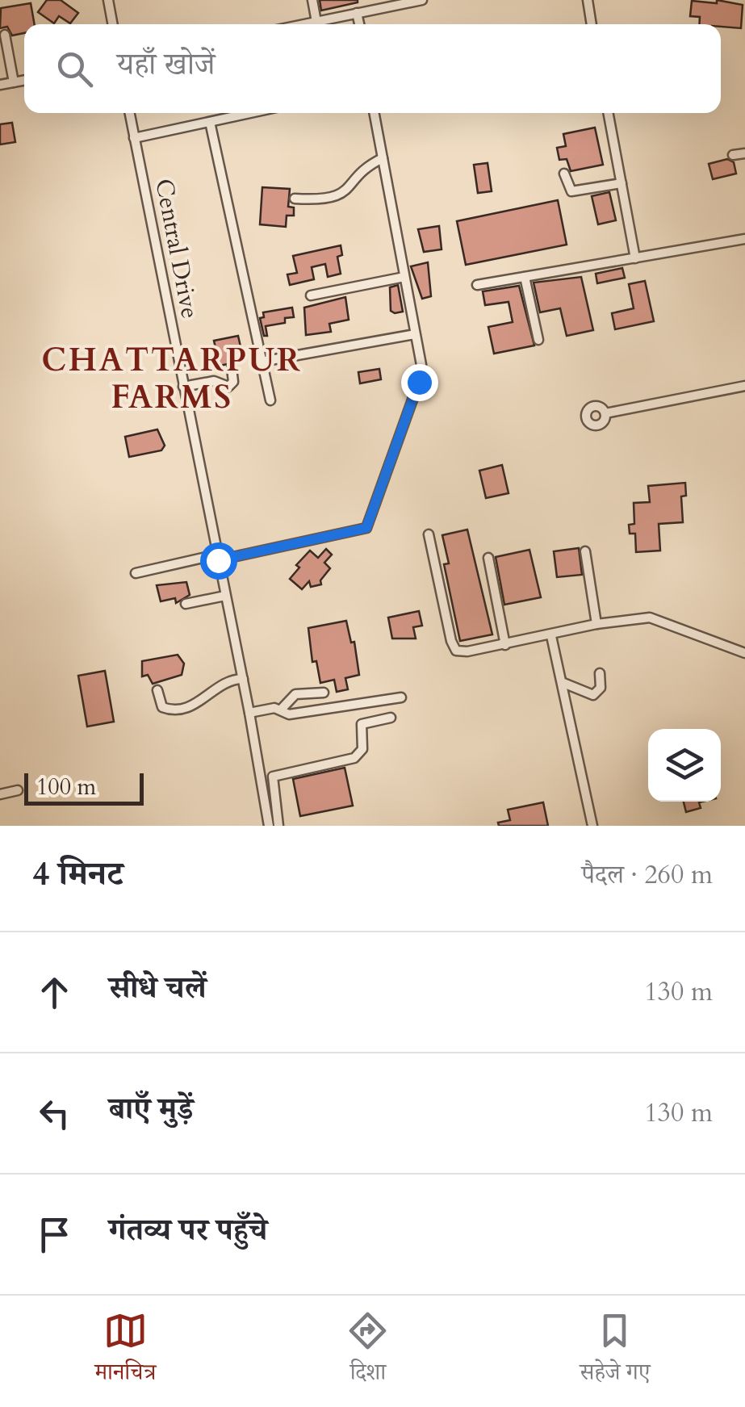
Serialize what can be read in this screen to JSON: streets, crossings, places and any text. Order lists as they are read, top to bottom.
{
  "streets": {
    "street": ["Central Drive"]
  },
  "districts": ["CHATTARPUR FARMS"],
  "scale_bar": "100 m",
  "page": {
    "search": "यहाँ खोजें",
    "scale": "100 m",
    "heading": ["4 मिनट", "पैदल · 260 m"],
    "list": [
      ["सीधे चलें", "130 m"],
      ["बाएँ मुड़ें", "130 m"],
      "गंतव्य पर पहुँचे"
    ],
    "nav": ["मानचित्र", "दिशा", "सहेजे गए"]
  }
}
